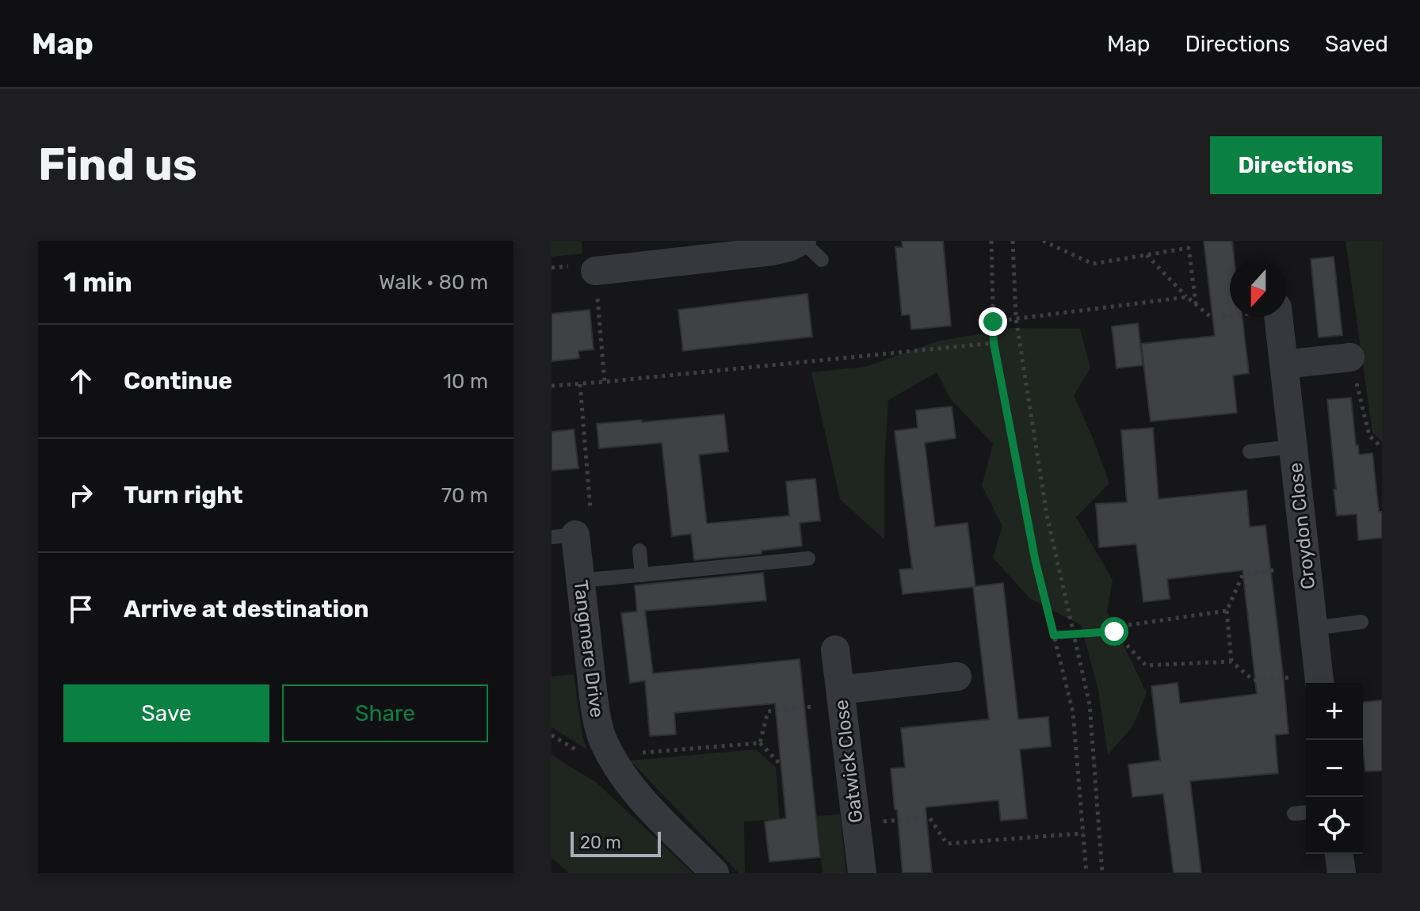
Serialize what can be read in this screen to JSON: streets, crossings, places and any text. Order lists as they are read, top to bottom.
{
  "streets": {
    "street": ["Croydon Close", "Tangmere Drive", "Gatwick Close"]
  },
  "scale_bar": "20 m",
  "north": "bottom",
  "page": {
    "header": "Map",
    "nav": ["Map", "Directions", "Saved"],
    "buttons": [
      "Directions",
      ["Save", "Share"]
    ],
    "title": "Find us",
    "heading": ["1 min", "Walk · 80 m"],
    "list": [
      ["Continue", "10 m"],
      ["Turn right", "70 m"],
      "Arrive at destination"
    ],
    "map_buttons": ["+", "−"],
    "scale": "20 m"
  }
}
